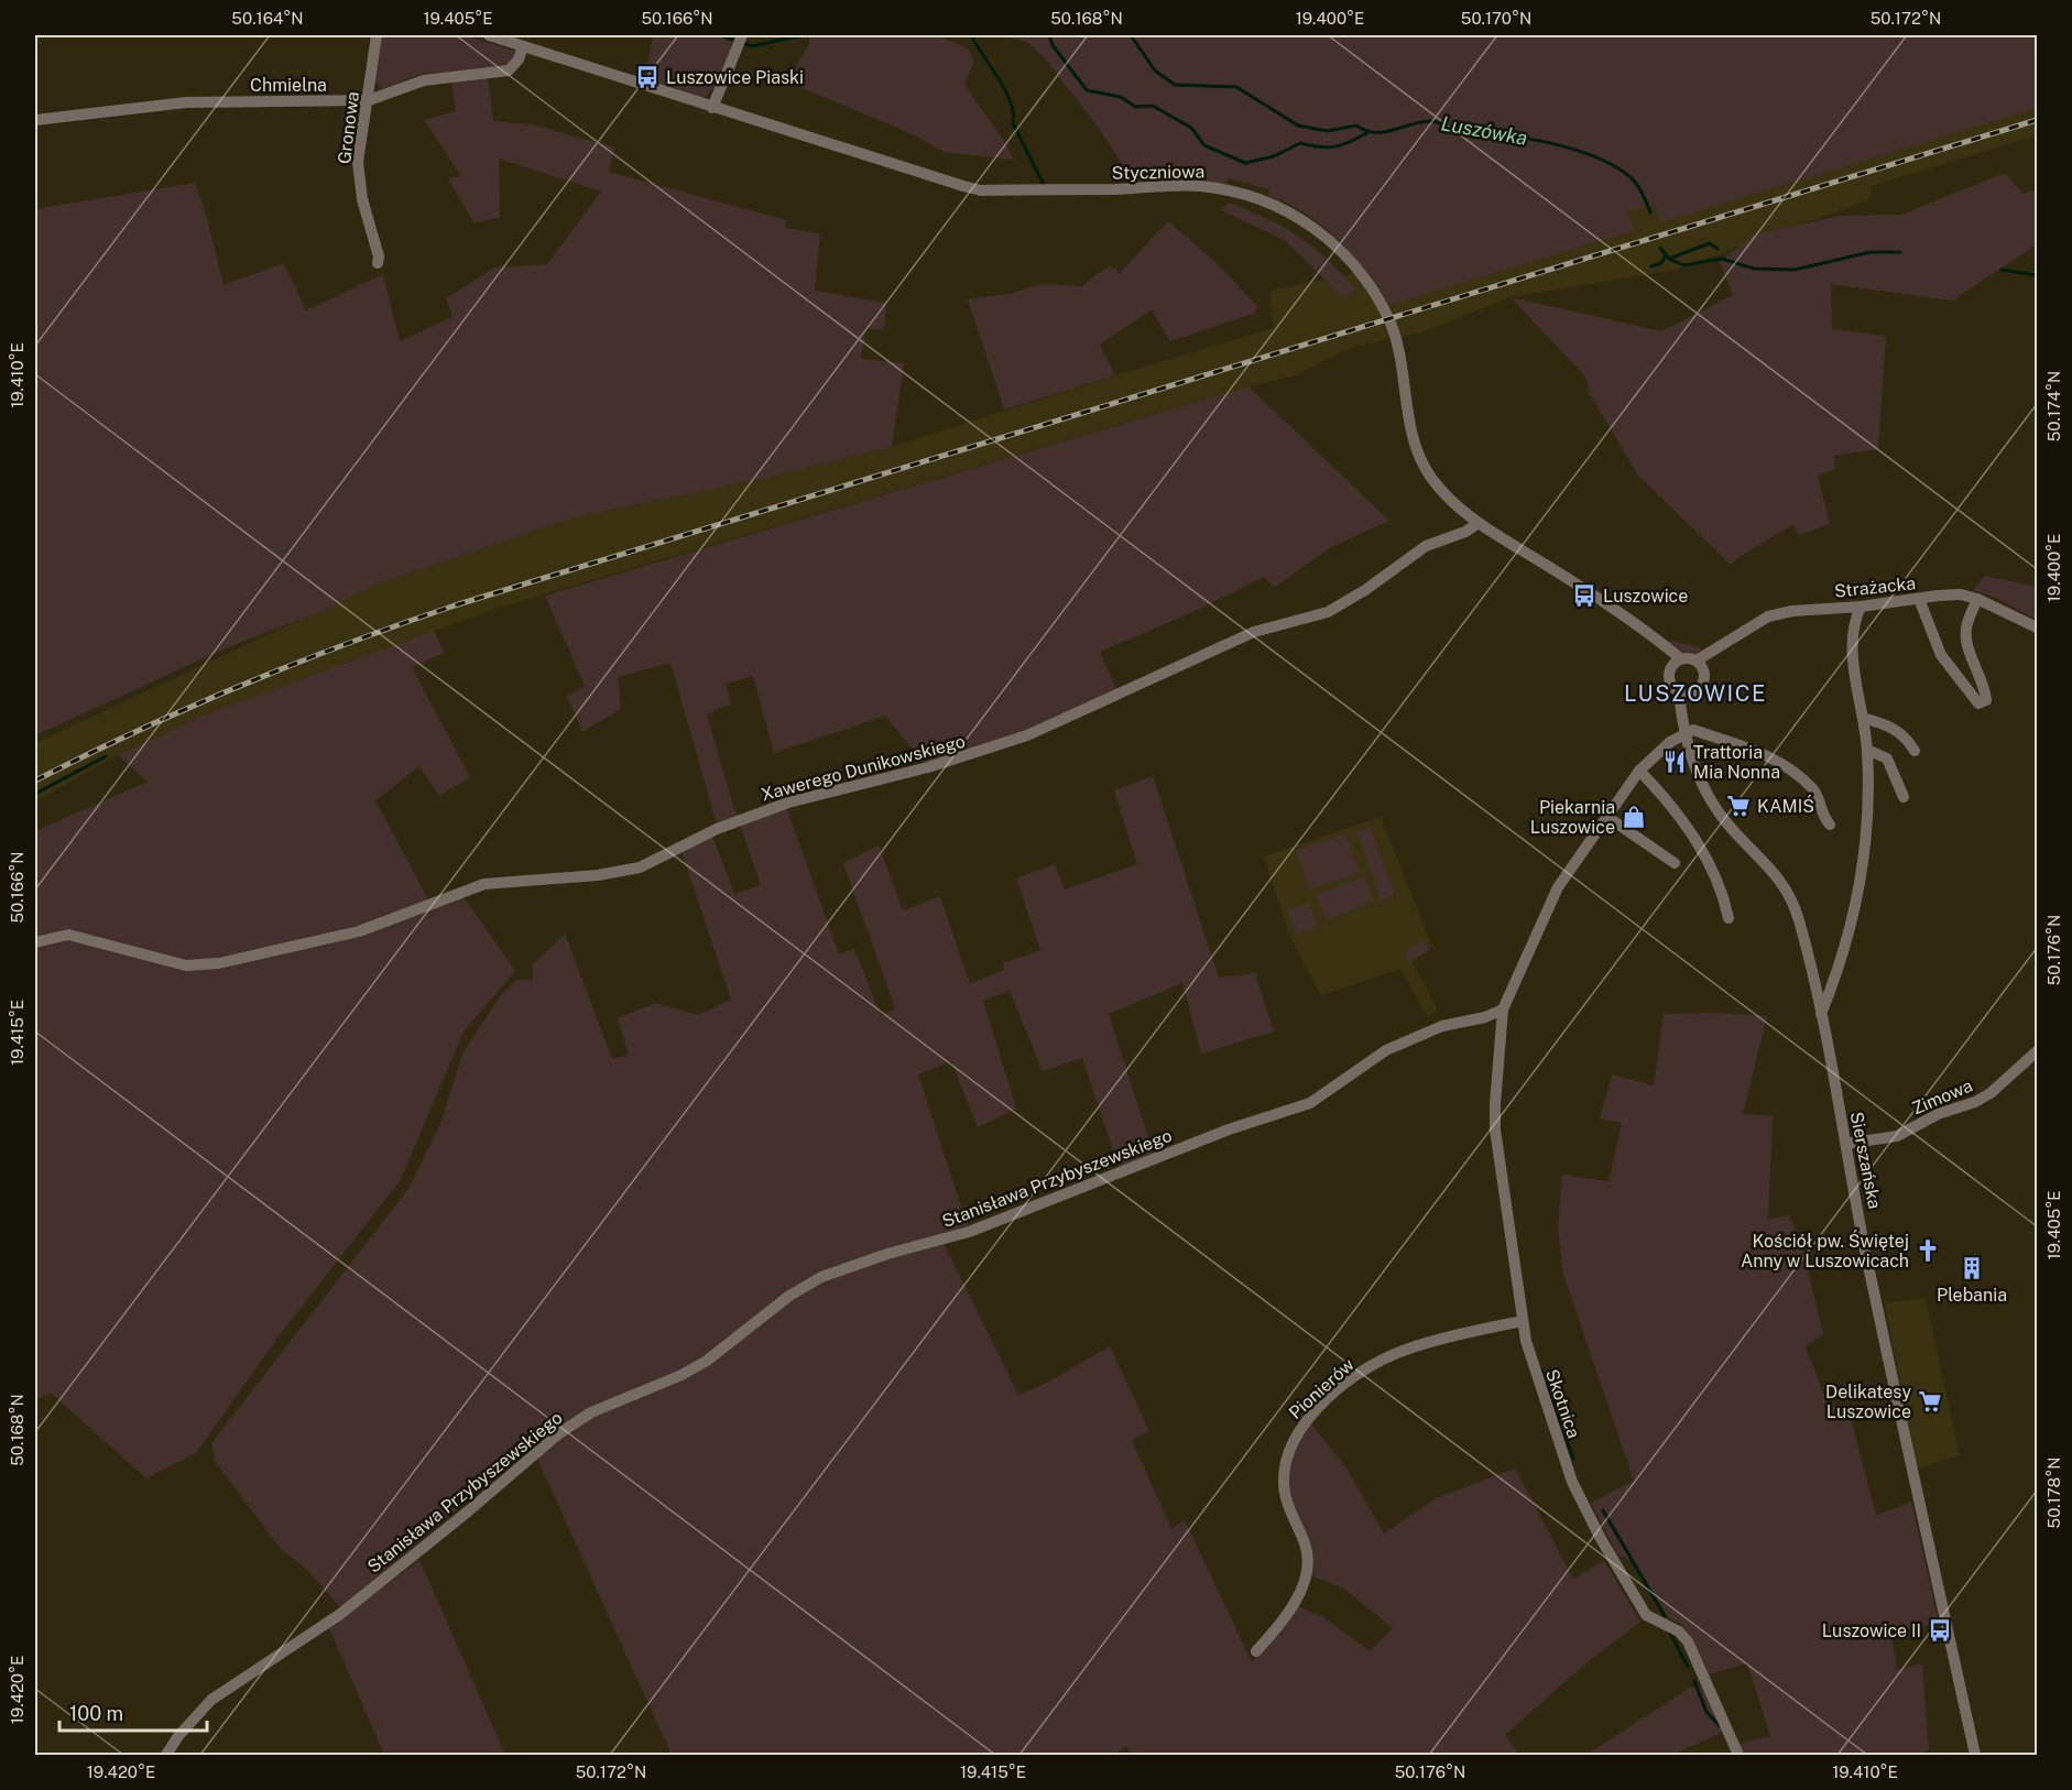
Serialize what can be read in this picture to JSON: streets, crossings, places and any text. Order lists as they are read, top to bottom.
{
  "streets": {
    "street": [
      "Chmielna",
      "Gronowa",
      "Styczniowa",
      "Strażacka",
      "Xawerego Dunikowskiego",
      "Zimowa",
      "Sierszańska",
      "Stanisława Przybyszewskiego",
      "Pionierów",
      "Skotnica"
    ]
  },
  "crossings": [
    ["Chmielna", "Gronowa"],
    ["Chmielna", "Styczniowa"],
    ["Styczniowa", "Strażacka"],
    ["Styczniowa", "Xawerego Dunikowskiego"],
    ["Styczniowa", "Sierszańska"],
    ["Strażacka", "Sierszańska"],
    ["Zimowa", "Sierszańska"],
    ["Stanisława Przybyszewskiego", "Skotnica"],
    ["Pionierów", "Skotnica"]
  ],
  "districts": ["LUSZOWICE"],
  "water": ["Luszówka"],
  "places": {
    "bus stop": ["Luszowice Piaski", "Luszowice", "Luszowice II"],
    "restaurant": ["Trattoria Mia Nonna"],
    "supermarket": ["KAMIŚ", "Delikatesy Luszowice"],
    "shop": ["Piekarnia Luszowice"],
    "church": ["Kościół pw. Świętej Anny w Luszowicach"],
    "building": ["Plebania"]
  },
  "scale_bar": "100 m",
  "coordinates": [
    "50.164°N",
    "19.405°E",
    "50.166°N",
    "50.168°N",
    "19.400°E",
    "50.170°N",
    "50.172°N",
    "19.410°E",
    "50.174°N",
    "50.176°N",
    "19.415°E",
    "50.178°N",
    "19.420°E"
  ]
}
